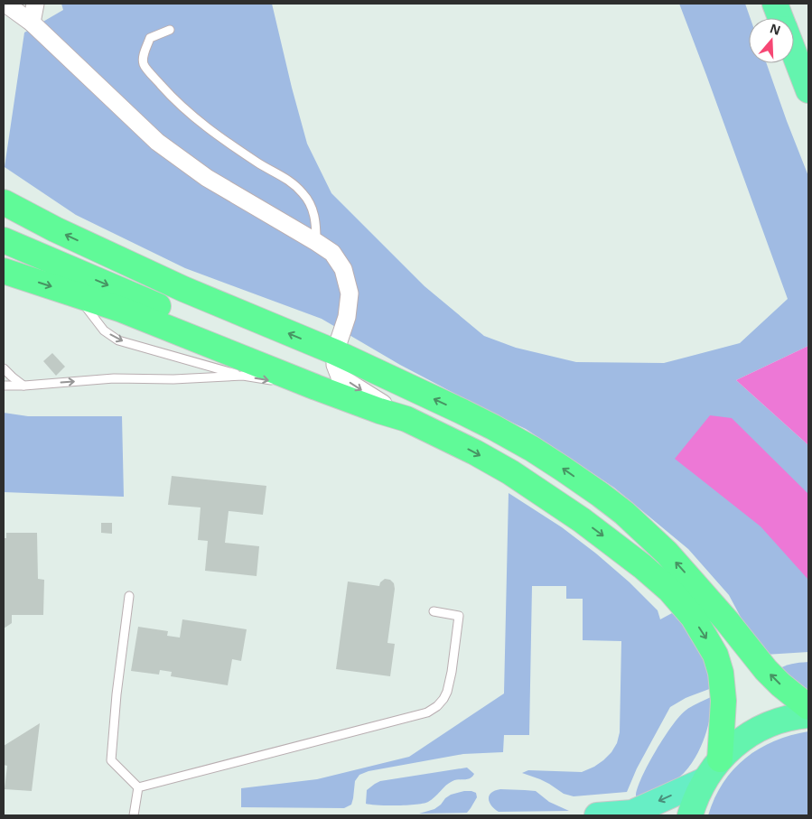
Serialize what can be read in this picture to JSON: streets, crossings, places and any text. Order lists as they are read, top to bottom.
{
  "north": "top"
}
